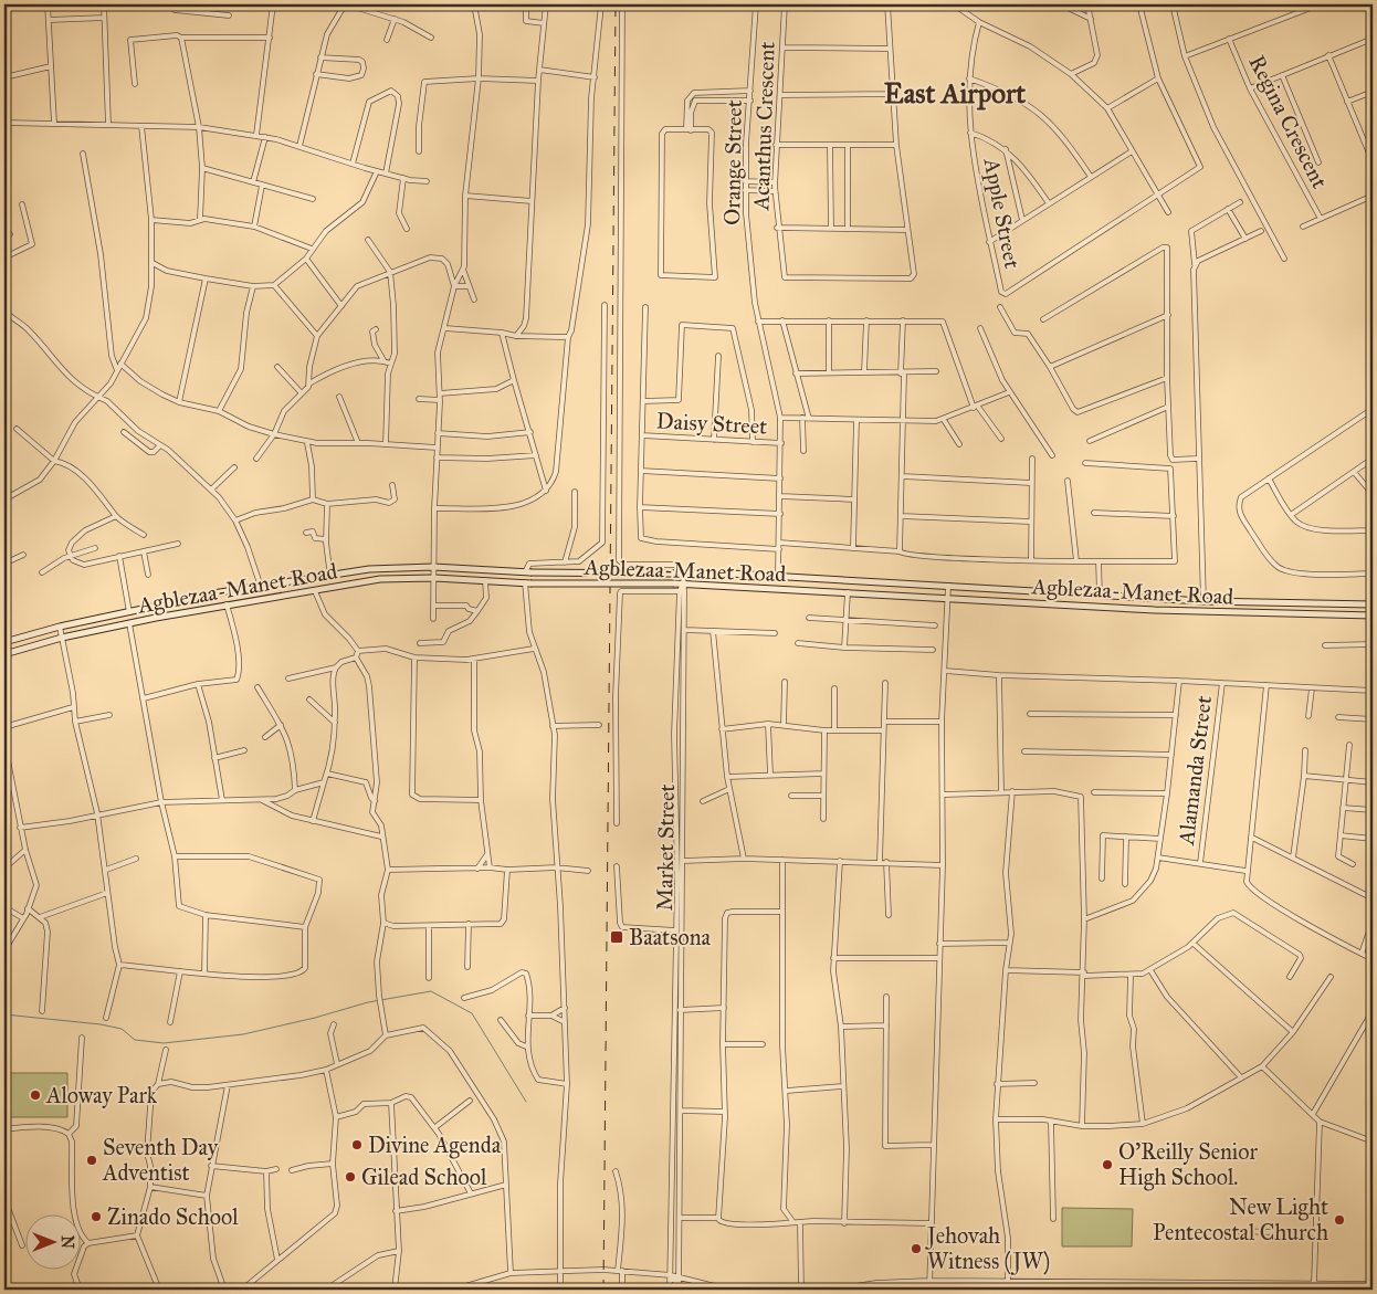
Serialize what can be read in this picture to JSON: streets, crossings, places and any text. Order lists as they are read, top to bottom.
{
  "streets": {
    "main road": ["Agblezaa-Manet Road"],
    "street": [
      "Regina Crescent",
      "Acanthus Crescent",
      "Orange Street",
      "Apple Street",
      "Daisy Street",
      "Alamanda Street",
      "Market Street"
    ]
  },
  "crossings": [
    ["Orange Street", "Daisy Street"],
    ["Orange Street", "Agblezaa-Manet Road"],
    ["Agblezaa-Manet Road", "Market Street"]
  ],
  "districts": ["East Airport"],
  "places": {
    "transit": ["Baatsona"],
    "other": [
      "Aloway Park",
      "Divine Agenda",
      "Seventh Day Adventist",
      "O'Reilly Senior High School.",
      "Gilead School",
      "Zinado School",
      "New Light Pentecostal Church",
      "Jehovah Witness (JW)"
    ]
  },
  "north": "right"
}
